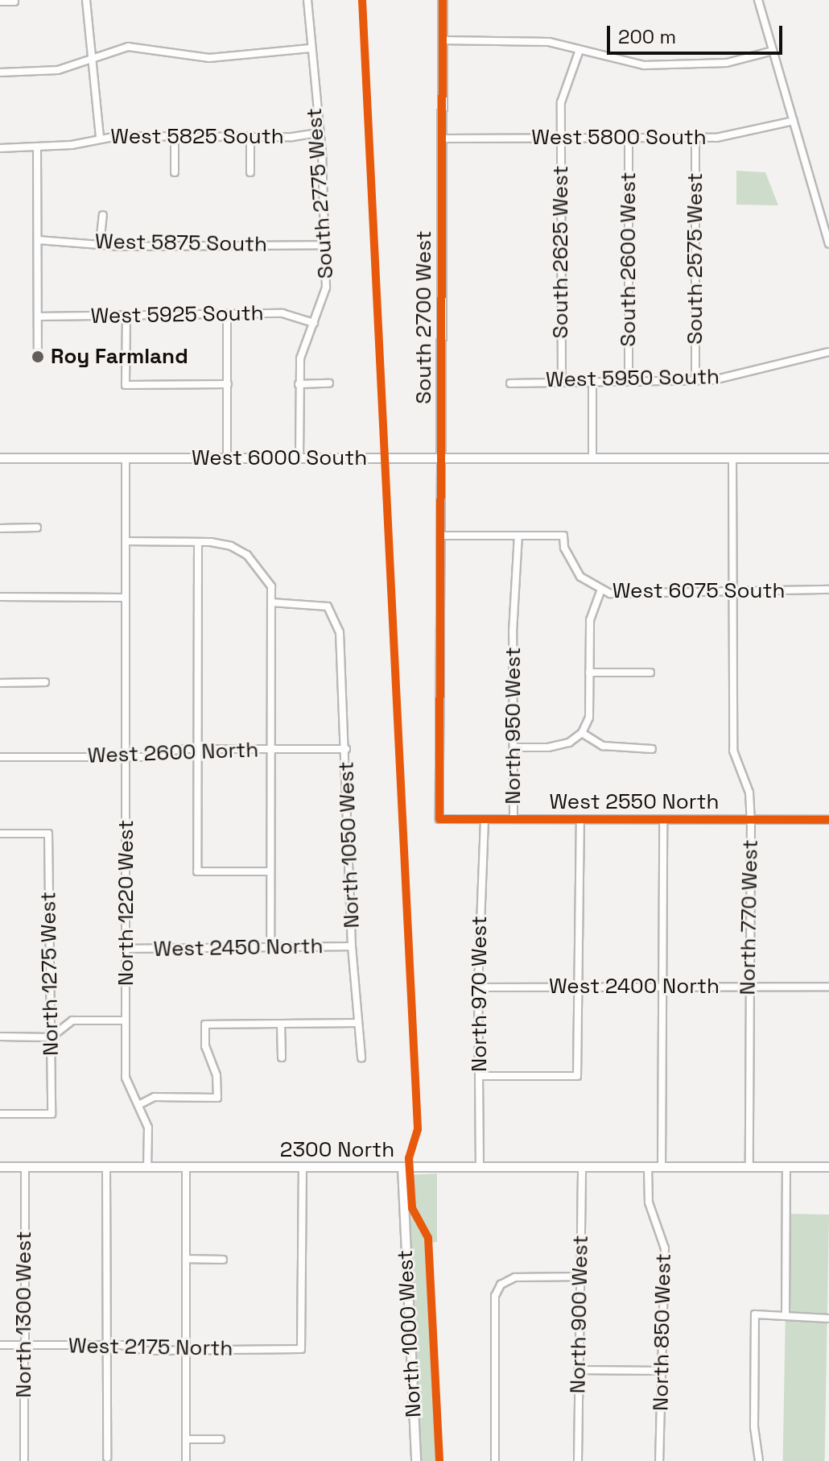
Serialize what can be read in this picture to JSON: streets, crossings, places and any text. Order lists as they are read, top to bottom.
{
  "streets": {
    "street": [
      "West 5825 South",
      "West 5800 South",
      "South 2775 West",
      "West 5875 South",
      "South 2625 West",
      "South 2575 West",
      "South 2600 West",
      "West 5925 South",
      "South 2700 West",
      "West 5950 South",
      "West 6000 South",
      "West 6075 South",
      "North 950 West",
      "West 2600 North",
      "West 2550 North",
      "North 1050 West",
      "North 1220 West",
      "North 770 West",
      "West 2450 North",
      "North 1275 West",
      "West 2400 North",
      "North 970 West",
      "2300 North",
      "North 1300 West",
      "North 900 West",
      "North 850 West",
      "North 1000 West",
      "West 2175 North"
    ]
  },
  "crossings": [
    ["West 5825 South", "South 2775 West"],
    ["West 5800 South", "South 2625 West"],
    ["West 5800 South", "South 2575 West"],
    ["West 5800 South", "South 2600 West"],
    ["West 5800 South", "South 2700 West"],
    ["South 2775 West", "West 5875 South"],
    ["South 2775 West", "West 5925 South"],
    ["South 2775 West", "West 6000 South"],
    ["South 2625 West", "West 5950 South"],
    ["South 2575 West", "West 5950 South"],
    ["South 2600 West", "West 5950 South"],
    ["South 2700 West", "West 6000 South"],
    ["South 2700 West", "West 2550 North"],
    ["West 6000 South", "North 1220 West"],
    ["West 6000 South", "North 770 West"],
    ["West 6075 South", "North 950 West"],
    ["West 6075 South", "North 770 West"],
    ["North 950 West", "West 2550 North"],
    ["West 2600 North", "North 1050 West"],
    ["West 2600 North", "North 1220 West"],
    ["West 2550 North", "North 770 West"],
    ["West 2550 North", "North 970 West"],
    ["North 1050 West", "West 2450 North"],
    ["North 1220 West", "West 2450 North"],
    ["North 1220 West", "2300 North"],
    ["North 770 West", "West 2400 North"],
    ["North 770 West", "2300 North"],
    ["West 2400 North", "North 970 West"],
    ["North 970 West", "2300 North"],
    ["2300 North", "North 1300 West"],
    ["2300 North", "North 900 West"],
    ["2300 North", "North 850 West"],
    ["2300 North", "North 1000 West"],
    ["2300 North", "West 2175 North"],
    ["North 1300 West", "West 2175 North"]
  ],
  "places": ["Roy Farmland"],
  "scale_bar": "200 m"
}
